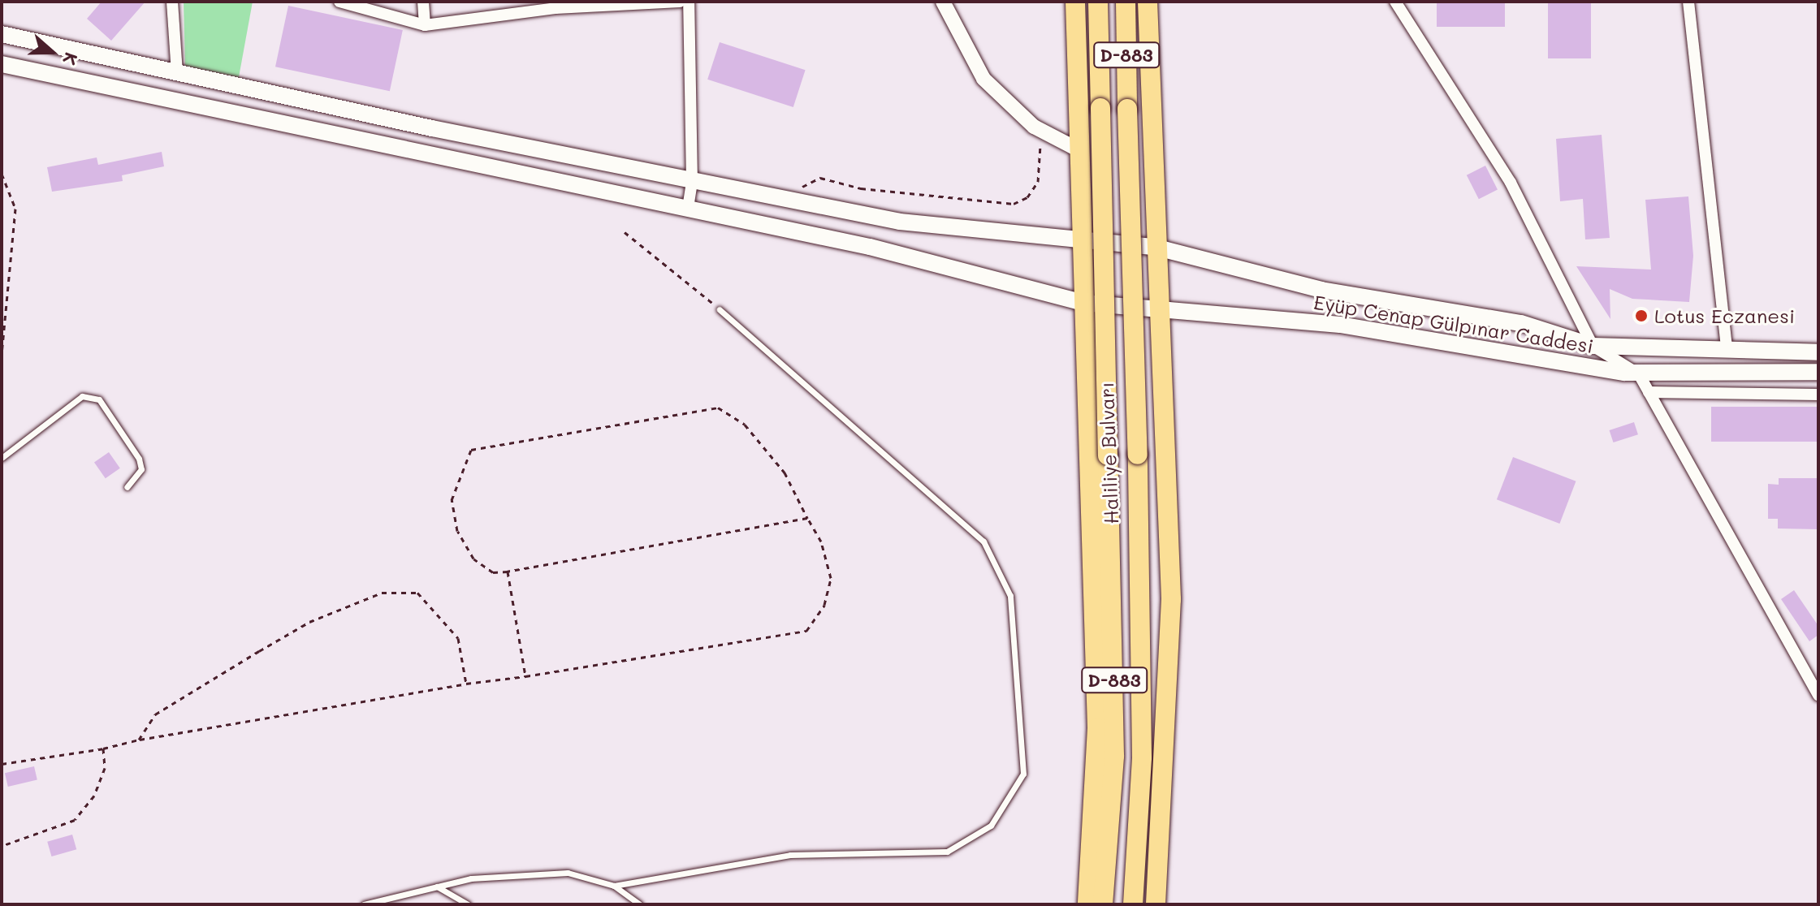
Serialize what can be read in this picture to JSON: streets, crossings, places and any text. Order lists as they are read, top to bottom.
{
  "streets": {
    "highway": ["D-883", "Haliliye Bulvarı"],
    "main road": ["Eyüp Cenap Gülpınar Caddesi"]
  },
  "places": ["Lotus Eczanesi"],
  "north": "right"
}
